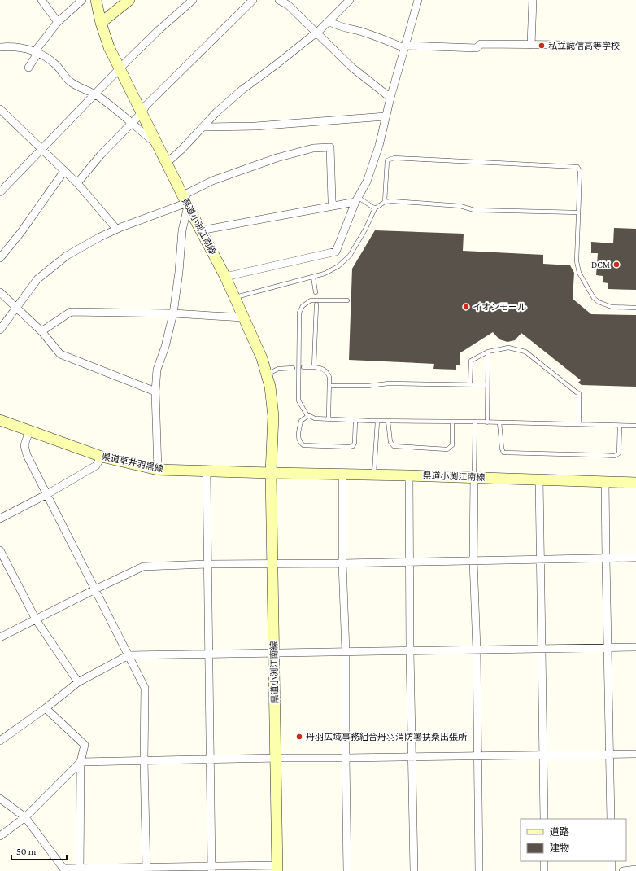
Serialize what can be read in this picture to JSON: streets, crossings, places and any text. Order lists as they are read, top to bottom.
{
  "streets": {
    "main road": ["県道小渕江南線", "県道草井羽黒線"]
  },
  "crossings": [
    ["県道小渕江南線", "県道草井羽黒線"]
  ],
  "places": [
    "私立誠信高等学校",
    "DCM",
    "イオンモール",
    "丹羽広域事務組合丹羽消防署扶桑出張所"
  ],
  "legend": ["道路", "建物"],
  "scale_bar": "50 m"
}
